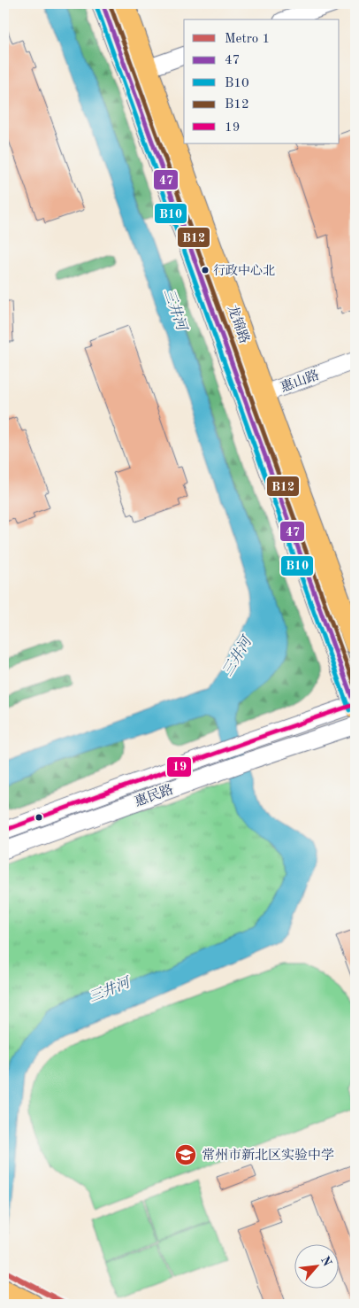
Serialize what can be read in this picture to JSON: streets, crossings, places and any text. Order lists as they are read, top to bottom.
{
  "streets": {
    "main road": ["龙锦路"],
    "street": ["惠山路", "惠民路"]
  },
  "crossings": [
    ["龙锦路", "惠山路"],
    ["龙锦路", "惠民路"]
  ],
  "water": ["三井河"],
  "places": {
    "other": ["行政中心北"],
    "school or university": ["常州市新北区实验中学"]
  },
  "lines": [
    "transit line 47",
    "transit line B12",
    "transit line B10",
    "transit line 19",
    "metro line 1"
  ],
  "legend": [
    "Metro 1",
    "47",
    "B10",
    "B12",
    "19"
  ],
  "north": "top right"
}
